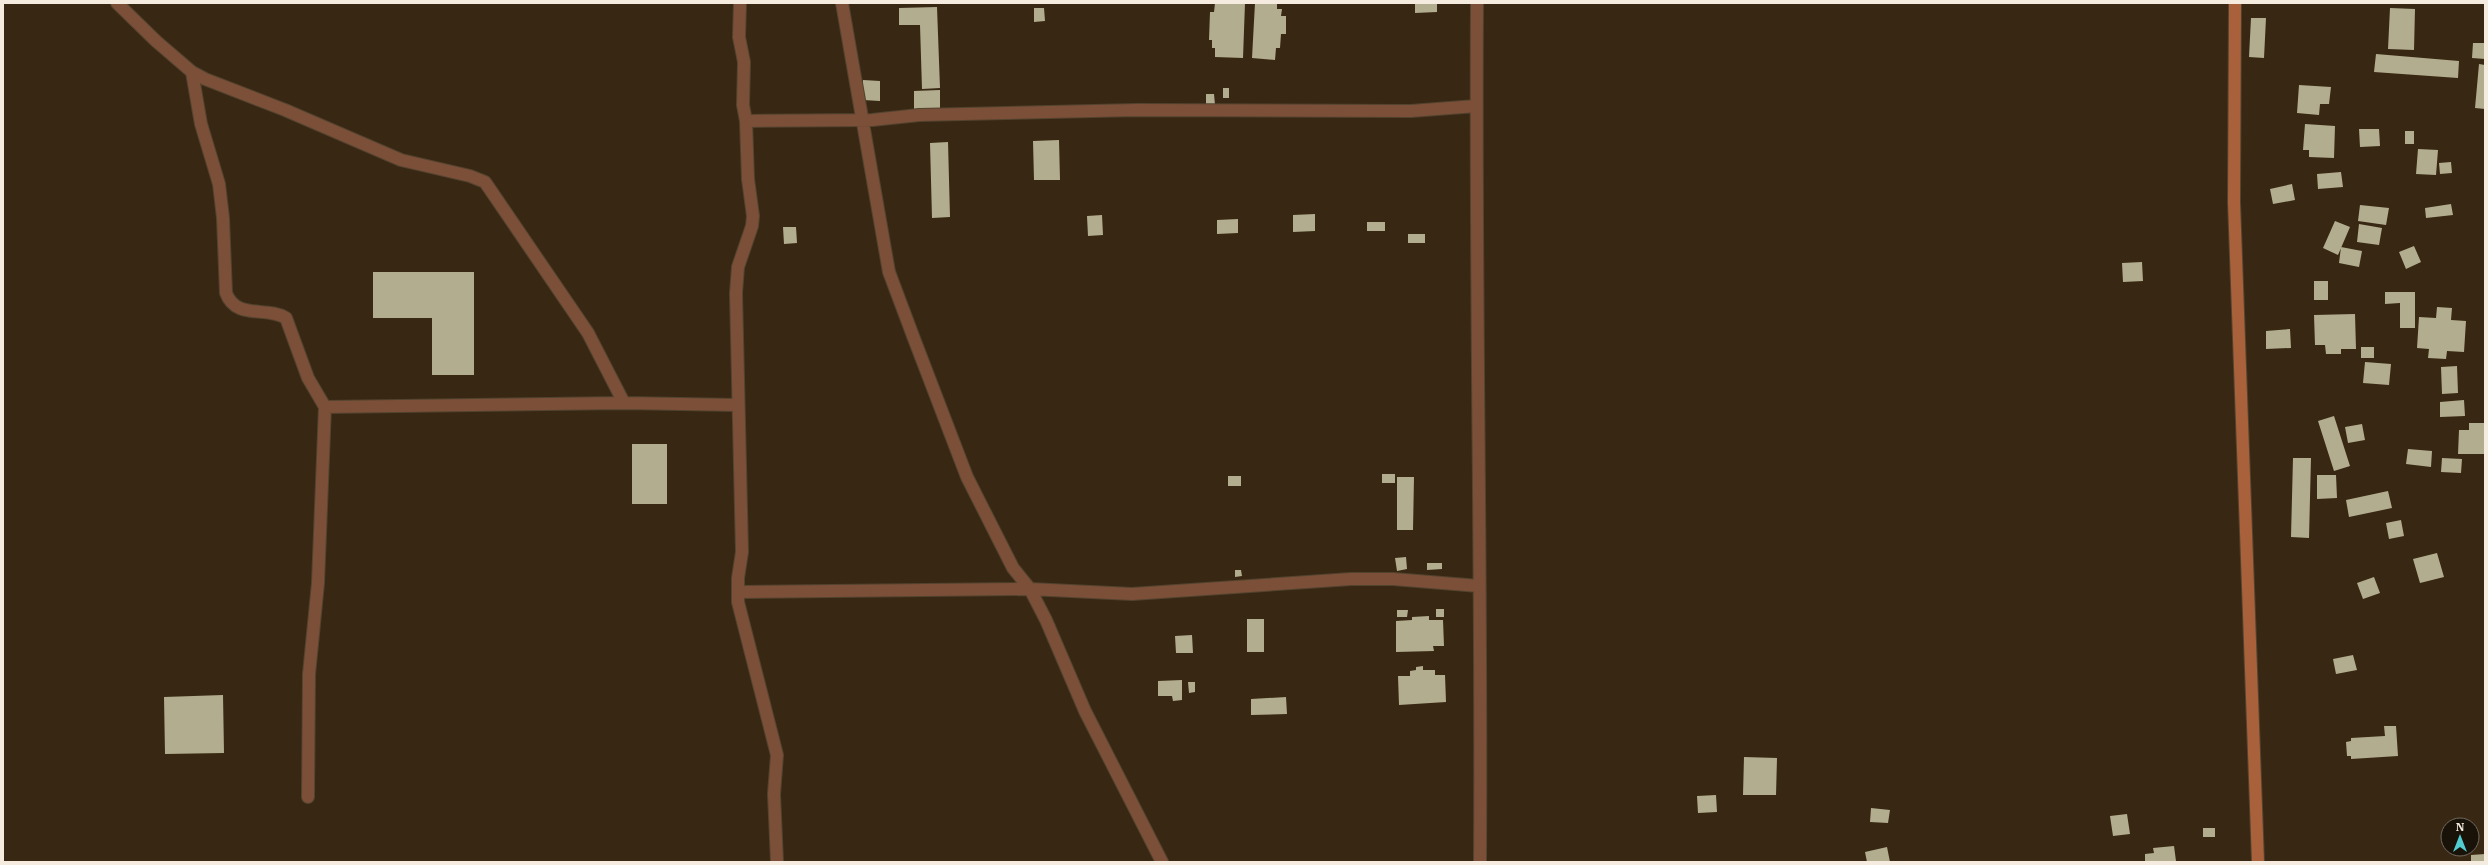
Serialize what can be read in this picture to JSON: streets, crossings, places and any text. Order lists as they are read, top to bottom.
{
  "north": "top"
}
